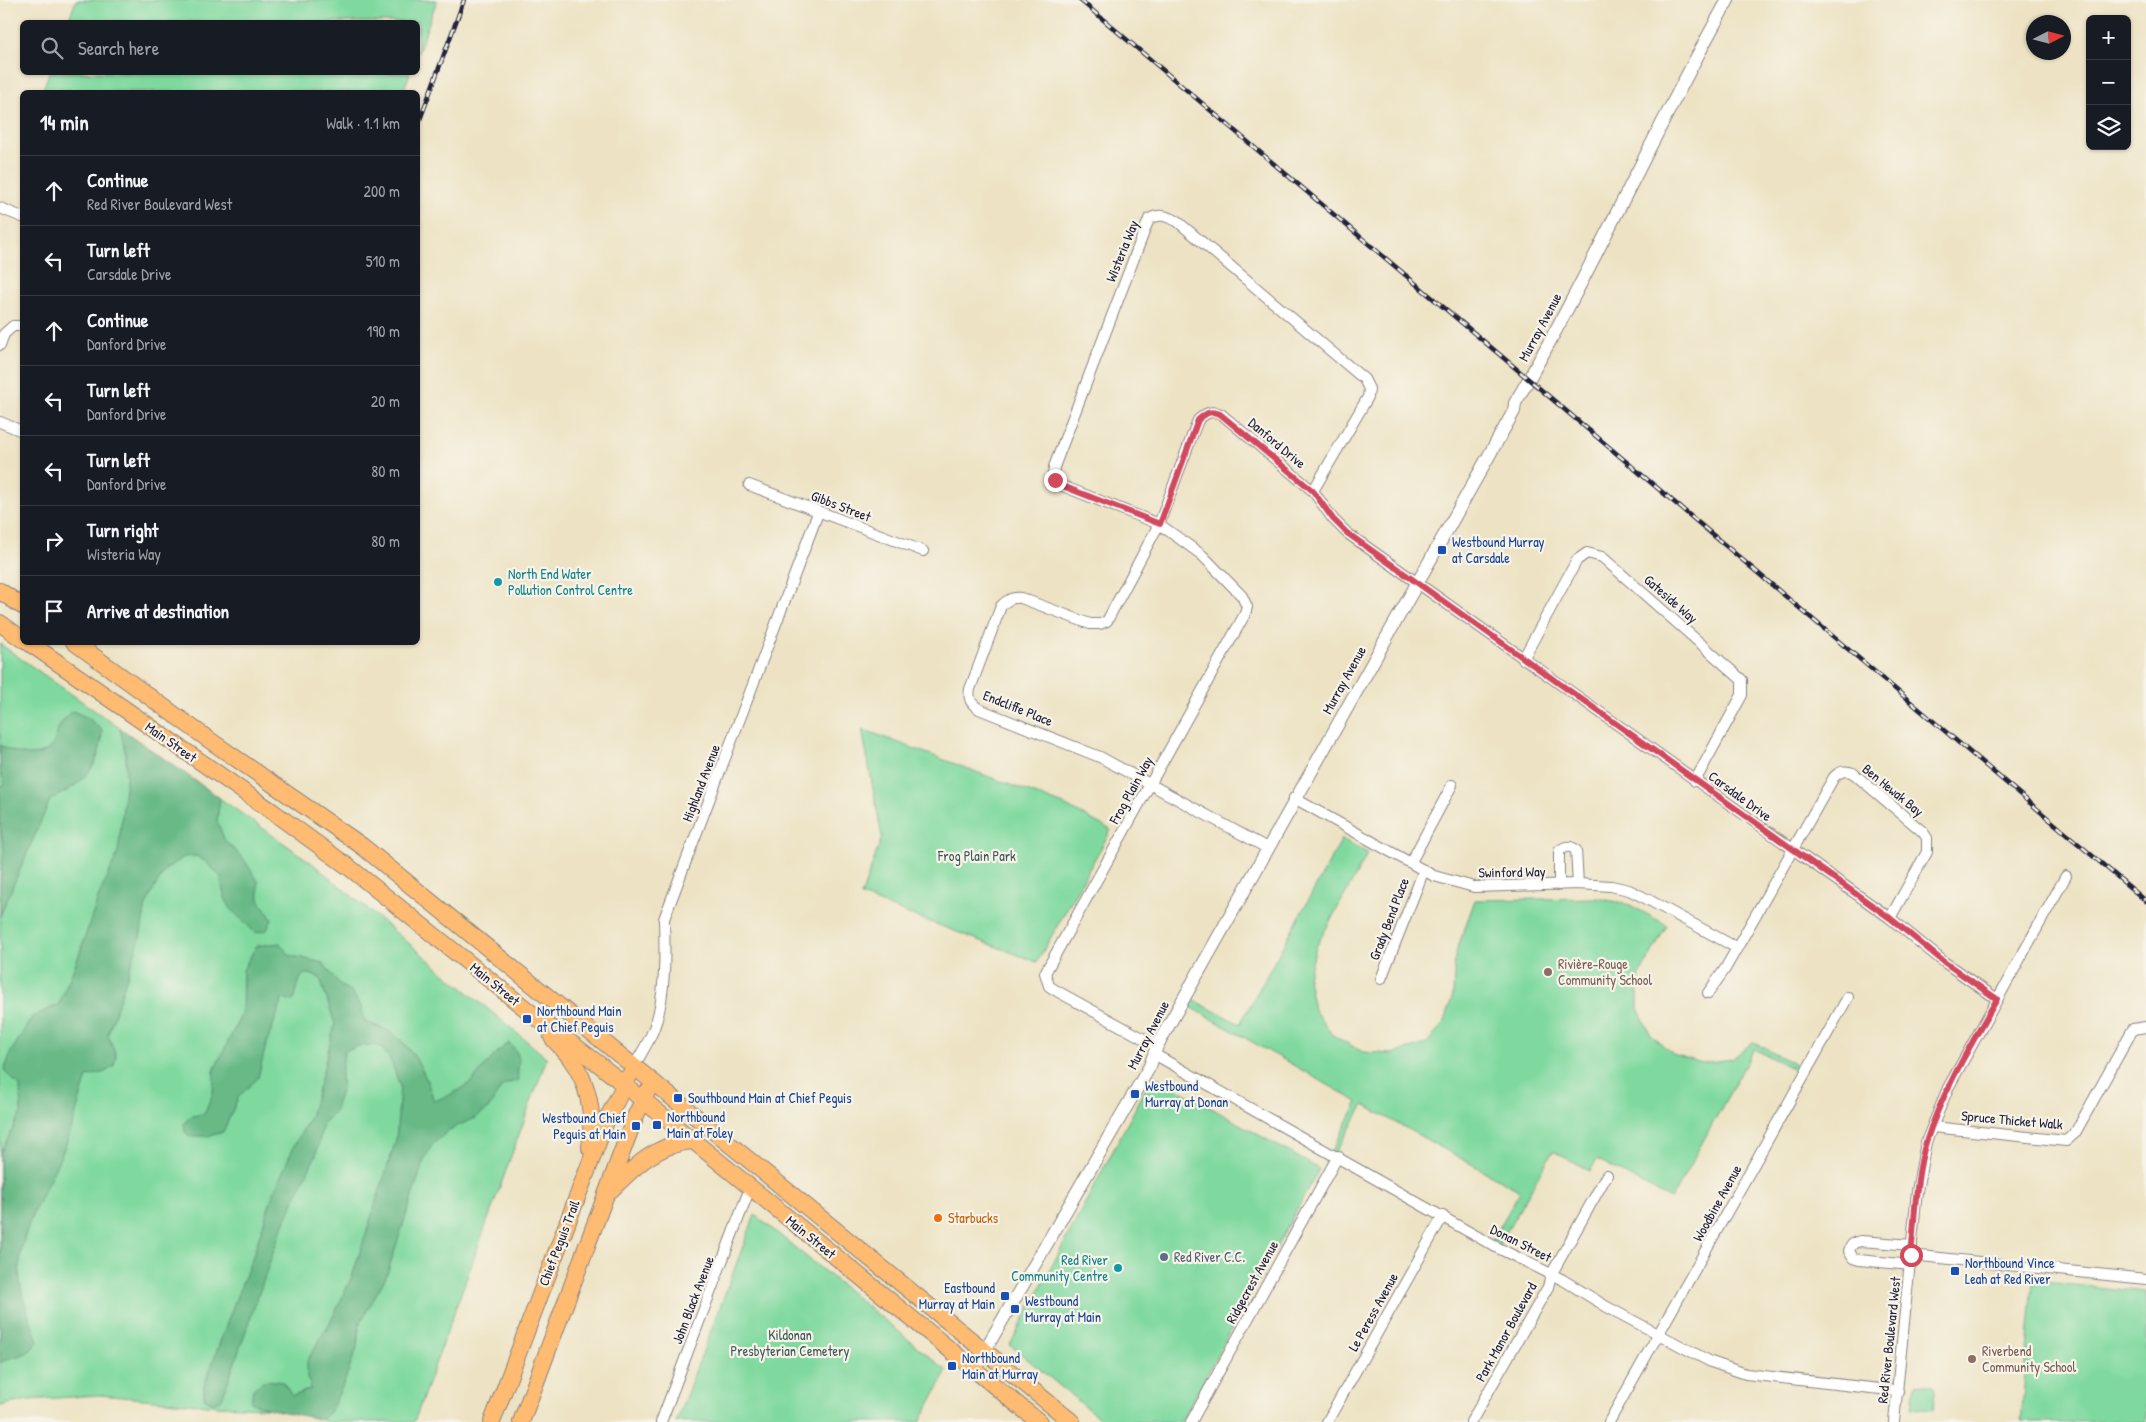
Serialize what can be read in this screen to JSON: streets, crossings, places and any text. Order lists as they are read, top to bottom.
{
  "streets": {
    "main road": ["Main Street", "Chief Peguis Trail"],
    "street": [
      "Wisteria Way",
      "Murray Avenue",
      "Danford Drive",
      "Gibbs Street",
      "Gateside Way",
      "Endcliffe Place",
      "Highland Avenue",
      "Frog Plain Way",
      "Ben Hewak Bay",
      "Carsdale Drive",
      "Swinford Way",
      "Grady Bend Place",
      "Spruce Thicket Walk",
      "Woodbine Avenue",
      "Donan Street",
      "Ridgecrest Avenue",
      "John Black Avenue",
      "Le Peress Avenue",
      "Park Manor Boulevard",
      "Red River Boulevard West"
    ]
  },
  "crossings": [
    ["Wisteria Way", "Danford Drive"],
    ["Wisteria Way", "Endcliffe Place"],
    ["Wisteria Way", "Frog Plain Way"],
    ["Murray Avenue", "Danford Drive"],
    ["Murray Avenue", "Endcliffe Place"],
    ["Murray Avenue", "Main Street"],
    ["Murray Avenue", "Frog Plain Way"],
    ["Murray Avenue", "Carsdale Drive"],
    ["Murray Avenue", "Swinford Way"],
    ["Murray Avenue", "Donan Street"],
    ["Danford Drive", "Endcliffe Place"],
    ["Danford Drive", "Frog Plain Way"],
    ["Danford Drive", "Carsdale Drive"],
    ["Gibbs Street", "Highland Avenue"],
    ["Gateside Way", "Carsdale Drive"],
    ["Endcliffe Place", "Frog Plain Way"],
    ["Main Street", "Highland Avenue"],
    ["Main Street", "Chief Peguis Trail"],
    ["Main Street", "John Black Avenue"],
    ["Highland Avenue", "Chief Peguis Trail"],
    ["Frog Plain Way", "Donan Street"],
    ["Ben Hewak Bay", "Carsdale Drive"],
    ["Carsdale Drive", "Red River Boulevard West"],
    ["Swinford Way", "Grady Bend Place"],
    ["Spruce Thicket Walk", "Red River Boulevard West"],
    ["Woodbine Avenue", "Donan Street"],
    ["Donan Street", "Ridgecrest Avenue"],
    ["Donan Street", "Le Peress Avenue"],
    ["Donan Street", "Park Manor Boulevard"],
    ["Donan Street", "Red River Boulevard West"]
  ],
  "parks": ["Frog Plain Park", "Kildonan Presbyterian Cemetery"],
  "places": {
    "transit": [
      "Westbound Murray at Carsdale",
      "Northbound Main at Chief Peguis",
      "Westbound Murray at Donan",
      "Southbound Main at Chief Peguis",
      "Northbound Main at Foley",
      "Westbound Chief Peguis at Main",
      "Northbound Vince Leah at Red River",
      "Eastbound Murray at Main",
      "Westbound Murray at Main",
      "Northbound Main at Murray"
    ],
    "other": [
      "North End Water Pollution Control Centre",
      "Rivière-Rouge Community School",
      "Starbucks",
      "Red River C.C.",
      "Red River Community Centre",
      "Riverbend Community School"
    ]
  },
  "north": "right",
  "page": {
    "map_buttons": ["+", "−"],
    "search": "Search here",
    "heading": ["14 min", "Walk · 1.1 km"],
    "list": [
      ["Continue", "Red River Boulevard West", "200 m"],
      ["Turn left", "Carsdale Drive", "510 m"],
      ["Continue", "Danford Drive", "190 m"],
      ["Turn left", "Danford Drive", "20 m"],
      ["Turn left", "Danford Drive", "80 m"],
      ["Turn right", "Wisteria Way", "80 m"],
      "Arrive at destination"
    ]
  }
}
